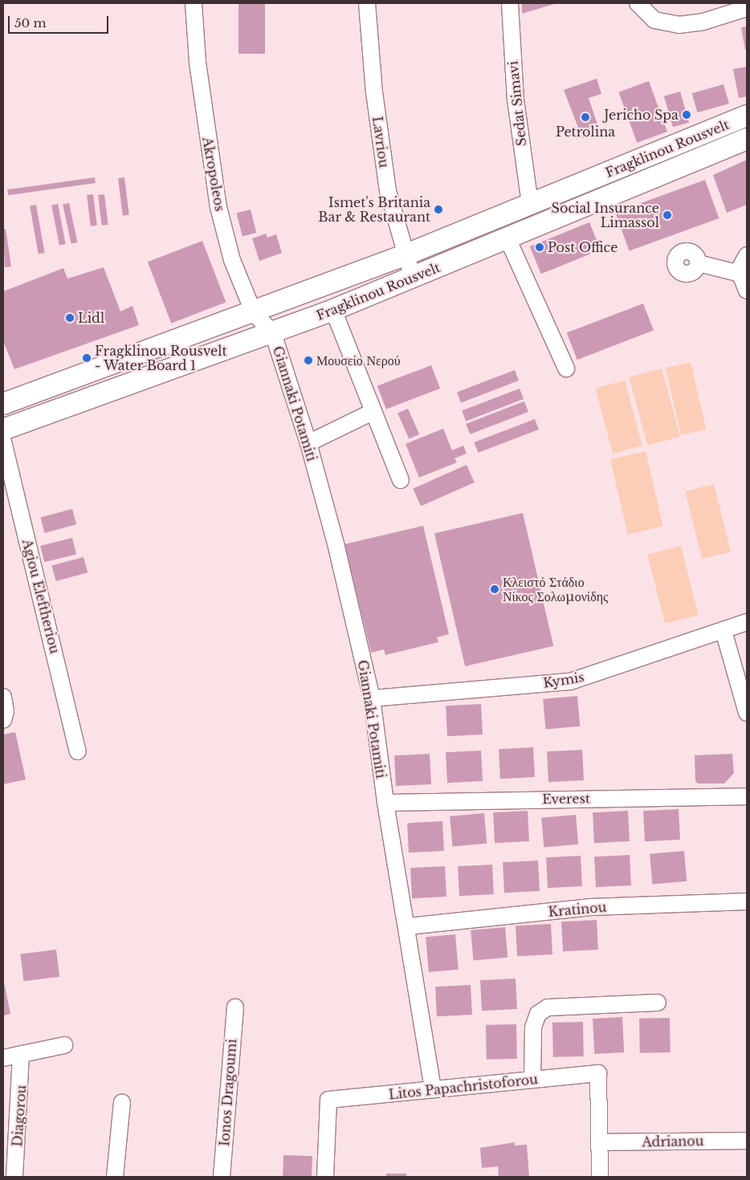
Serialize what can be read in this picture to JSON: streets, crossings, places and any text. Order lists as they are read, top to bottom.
{
  "streets": {
    "main road": ["Fragklinou Rousvelt"],
    "street": [
      "Sedat Simavi",
      "Lavriou",
      "Akropoleos",
      "Giannaki Potamiti",
      "Agiou Eleftheriou",
      "Kymis",
      "Everest",
      "Kratinou",
      "Litos Papachristoforou",
      "Ionos Dragoumi",
      "Diagorou",
      "Adrianou"
    ]
  },
  "crossings": [
    ["Sedat Simavi", "Fragklinou Rousvelt"],
    ["Lavriou", "Fragklinou Rousvelt"],
    ["Fragklinou Rousvelt", "Akropoleos"],
    ["Fragklinou Rousvelt", "Giannaki Potamiti"],
    ["Akropoleos", "Giannaki Potamiti"],
    ["Giannaki Potamiti", "Kymis"],
    ["Giannaki Potamiti", "Everest"],
    ["Giannaki Potamiti", "Kratinou"],
    ["Giannaki Potamiti", "Litos Papachristoforou"],
    ["Litos Papachristoforou", "Adrianou"]
  ],
  "places": [
    "Jericho Spa",
    "Petrolina",
    "Ismet's Britania Bar & Restaurant",
    "Social Insurance Limassol",
    "Post Office",
    "Lidl",
    "Fragklinou Rousvelt - Water Board 1",
    "Μουσείο Νερού",
    "Κλειστό Στάδιο Νίκος Σολωμονίδης"
  ],
  "scale_bar": "50 m"
}
